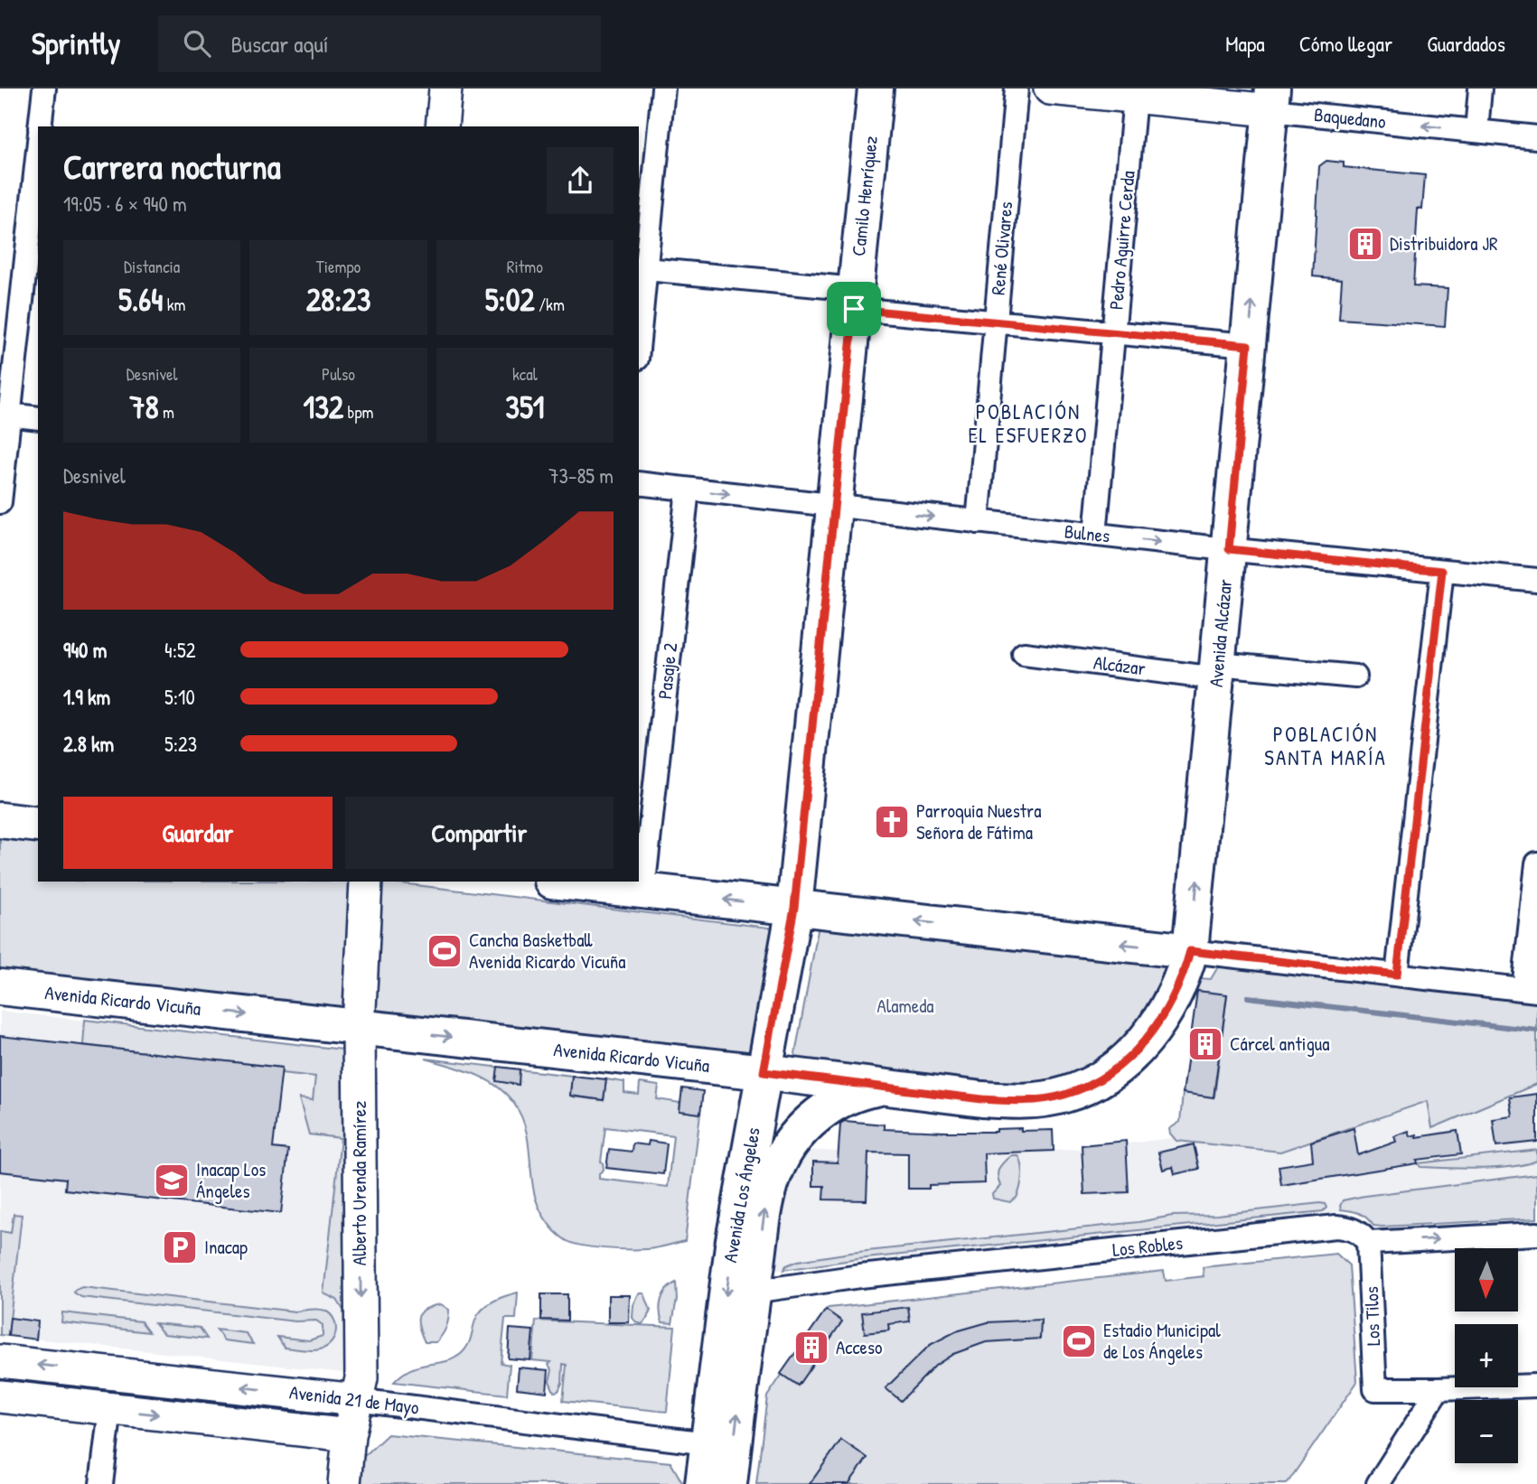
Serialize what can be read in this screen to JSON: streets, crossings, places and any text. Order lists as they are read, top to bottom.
{
  "streets": {
    "main road": [
      "Camilo Henríquez",
      "Avenida Alcázar",
      "Avenida Ricardo Vicuña",
      "Avenida Los Ángeles"
    ],
    "street": [
      "Baquedano",
      "Pedro Aguirre Cerda",
      "René Olivares",
      "Bulnes",
      "Alcázar",
      "Pasaje 2",
      "Alberto Urenda Ramírez",
      "Los Robles",
      "Los Tilos",
      "Avenida 21 de Mayo"
    ]
  },
  "crossings": [
    ["Baquedano", "Pedro Aguirre Cerda"],
    ["Baquedano", "Avenida Alcázar"],
    ["Camilo Henríquez", "Bulnes"],
    ["Camilo Henríquez", "Avenida Los Ángeles"],
    ["Pedro Aguirre Cerda", "Bulnes"],
    ["René Olivares", "Bulnes"],
    ["Bulnes", "Avenida Alcázar"],
    ["Bulnes", "Pasaje 2"],
    ["Avenida Alcázar", "Alcázar"],
    ["Avenida Alcázar", "Avenida Ricardo Vicuña"],
    ["Avenida Ricardo Vicuña", "Alberto Urenda Ramírez"],
    ["Avenida Ricardo Vicuña", "Avenida Los Ángeles"],
    ["Alberto Urenda Ramírez", "Avenida 21 de Mayo"],
    ["Avenida Los Ángeles", "Los Robles"],
    ["Avenida Los Ángeles", "Avenida 21 de Mayo"],
    ["Los Robles", "Los Tilos"]
  ],
  "one_way": [
    "Baquedano",
    "Bulnes",
    "Avenida Alcázar",
    "Alberto Urenda Ramírez"
  ],
  "districts": ["POBLACIÓN EL ESFUERZO", "POBLACIÓN SANTA MARÍA"],
  "parks": ["Alameda"],
  "places": {
    "building": ["Distribuidora JR", "Cárcel antigua", "Acceso"],
    "church": ["Parroquia Nuestra Señora de Fátima"],
    "sports": ["Cancha Basketball Avenida Ricardo Vicuña", "Estadio Municipal de Los Ángeles"],
    "school or university": ["Inacap Los Ángeles"],
    "parking": ["Inacap"]
  },
  "north": "bottom",
  "page": {
    "header": "Sprintly",
    "search": "Buscar aquí",
    "nav": ["Mapa", "Cómo llegar", "Guardados"],
    "heading": ["Carrera nocturna", "19:05 · 6 × 940 m"],
    "stats": [
      ["Distancia", "5.64 km"],
      ["Tiempo", "28:23"],
      ["Ritmo", "5:02 /km"],
      ["Desnivel", "78 m"],
      ["Pulso", "132 bpm"],
      ["kcal", "351"]
    ],
    "chart": ["Desnivel", "73–85 m"],
    "list": [
      {
        "name": "940 m",
        "note": "4:52"
      },
      {
        "name": "1.9 km",
        "note": "5:10"
      },
      {
        "name": "2.8 km",
        "note": "5:23"
      }
    ],
    "buttons": ["Guardar", "Compartir"],
    "map_buttons": ["+", "−"]
  }
}
